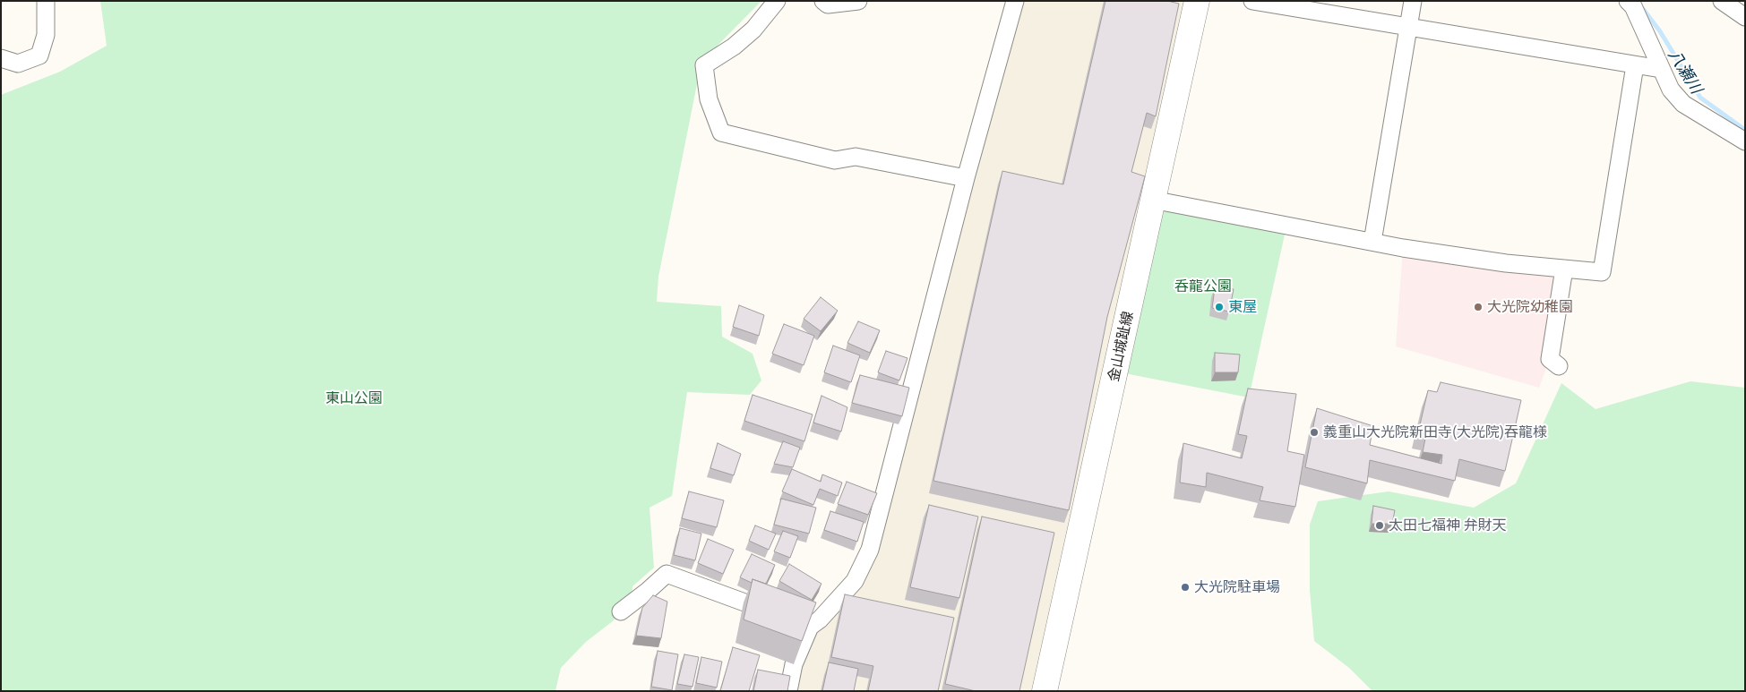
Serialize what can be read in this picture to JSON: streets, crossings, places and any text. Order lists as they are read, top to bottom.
{
  "streets": {
    "main road": ["金山城趾線"]
  },
  "water": ["八瀬川"],
  "parks": ["呑龍公園", "東山公園"],
  "places": [
    "東屋",
    "大光院幼稚園",
    "義重山大光院新田寺(大光院)吞龍様",
    "太田七福神 弁財天",
    "大光院駐車場"
  ]
}
